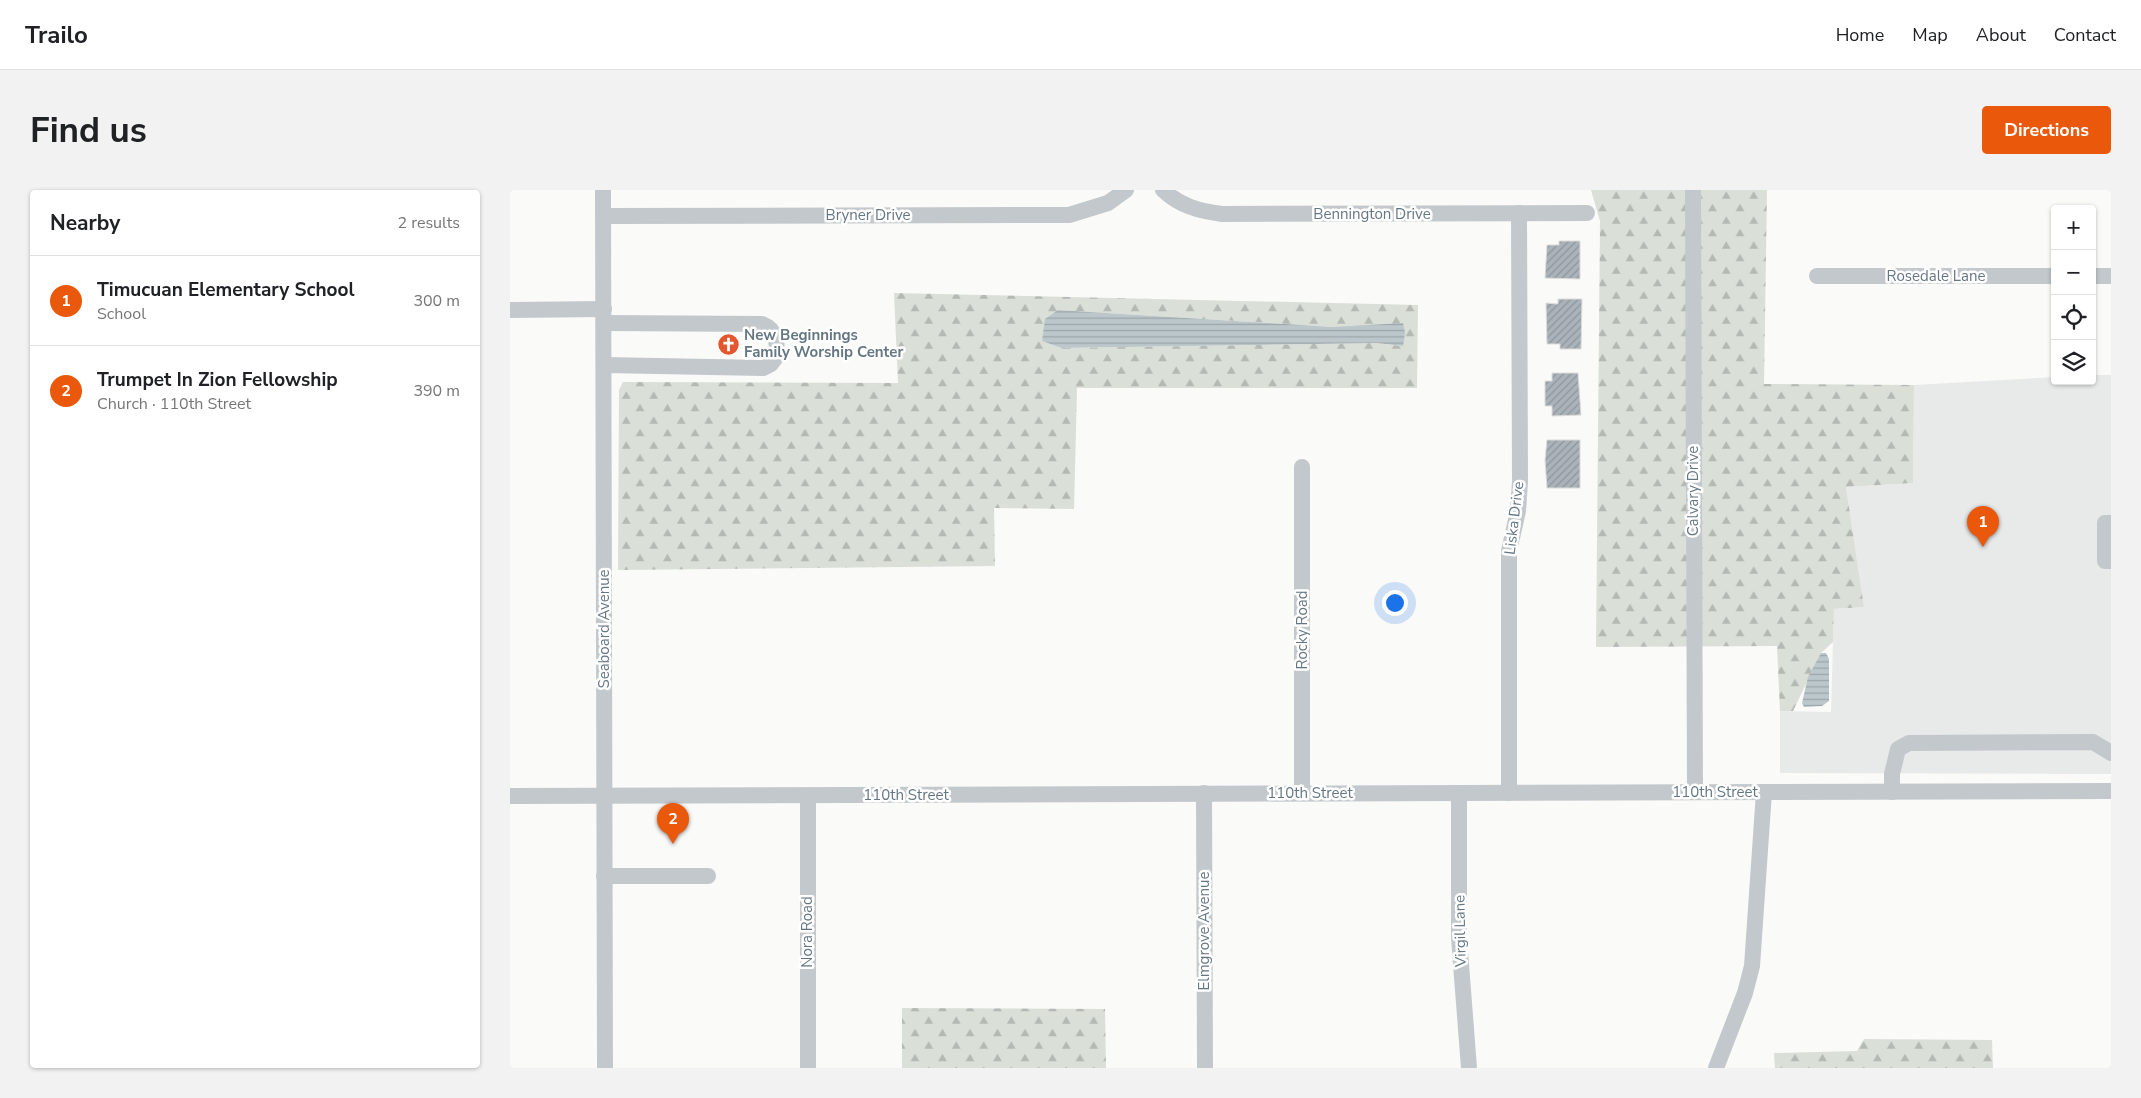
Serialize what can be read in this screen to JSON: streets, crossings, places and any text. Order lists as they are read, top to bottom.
{
  "streets": {
    "street": [
      "Bennington Drive",
      "Bryner Drive",
      "Rosedale Lane",
      "Calvary Drive",
      "Liska Drive",
      "Seaboard Avenue",
      "Rocky Road",
      "110th Street",
      "Elmgrove Avenue",
      "Virgil Lane",
      "Nora Road"
    ]
  },
  "crossings": [
    ["Bennington Drive", "Liska Drive"],
    ["Bryner Drive", "Seaboard Avenue"],
    ["Calvary Drive", "110th Street"],
    ["Liska Drive", "110th Street"],
    ["Seaboard Avenue", "110th Street"],
    ["Rocky Road", "110th Street"],
    ["110th Street", "Elmgrove Avenue"],
    ["110th Street", "Virgil Lane"],
    ["110th Street", "Nora Road"]
  ],
  "places": {
    "church": ["New Beginnings Family Worship Center"]
  },
  "page": {
    "header": "Trailo",
    "nav": [
      "Home",
      "Map",
      "About",
      "Contact"
    ],
    "buttons": "Directions",
    "title": "Find us",
    "heading": ["Nearby", "2 results"],
    "map_buttons": ["+", "−"],
    "list": [
      {
        "mark": "1",
        "name": "Timucuan Elementary School",
        "note": "School",
        "value": "300 m"
      },
      {
        "mark": "2",
        "name": "Trumpet In Zion Fellowship",
        "note": "Church · 110th Street",
        "value": "390 m"
      }
    ],
    "pins": ["1", "2"]
  }
}
